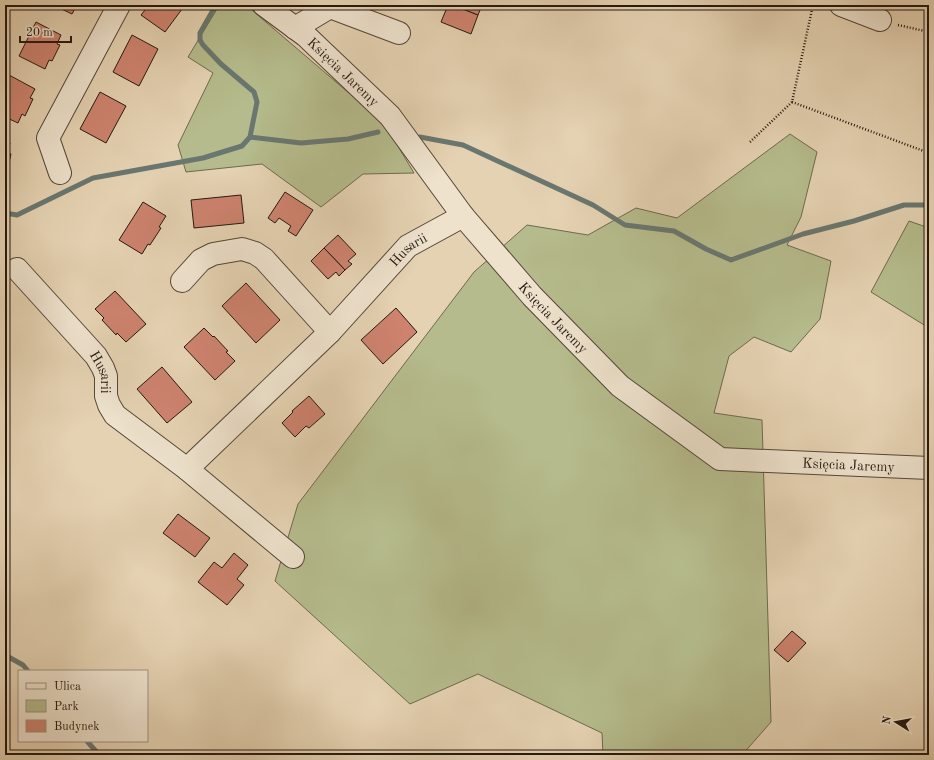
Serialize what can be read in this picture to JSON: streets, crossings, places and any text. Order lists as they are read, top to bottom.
{
  "streets": {
    "street": ["Księcia Jaremy", "Husarii"]
  },
  "crossings": [
    ["Księcia Jaremy", "Husarii"]
  ],
  "legend": ["Ulica", "Park", "Budynek"],
  "scale_bar": "20 m",
  "north": "left"
}
